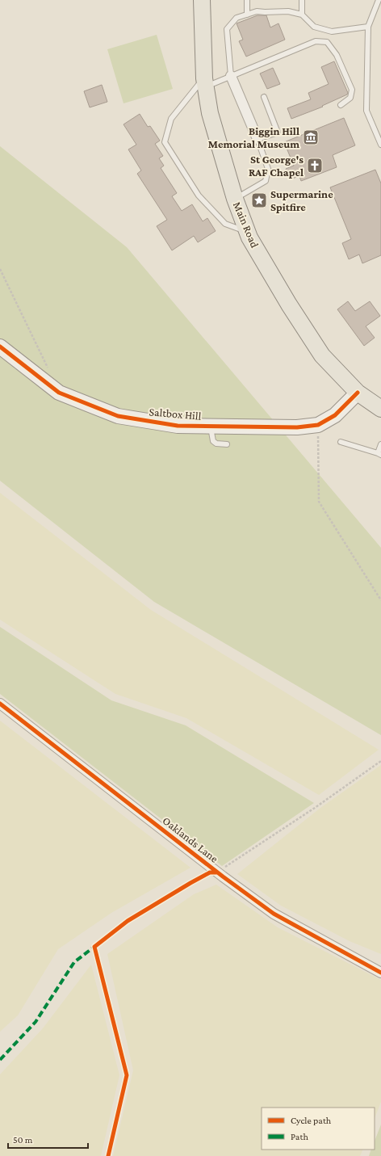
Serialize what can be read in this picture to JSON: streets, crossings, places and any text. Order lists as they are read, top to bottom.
{
  "streets": {
    "main road": ["Main Road"],
    "street": ["Saltbox Hill", "Oaklands Lane"]
  },
  "crossings": [
    ["Main Road", "Saltbox Hill"]
  ],
  "places": {
    "museum": ["Biggin Hill Memorial Museum"],
    "church": ["St George's RAF Chapel"],
    "place": ["Supermarine Spitfire"]
  },
  "legend": ["Cycle path", "Path"],
  "scale_bar": "50 m"
}
